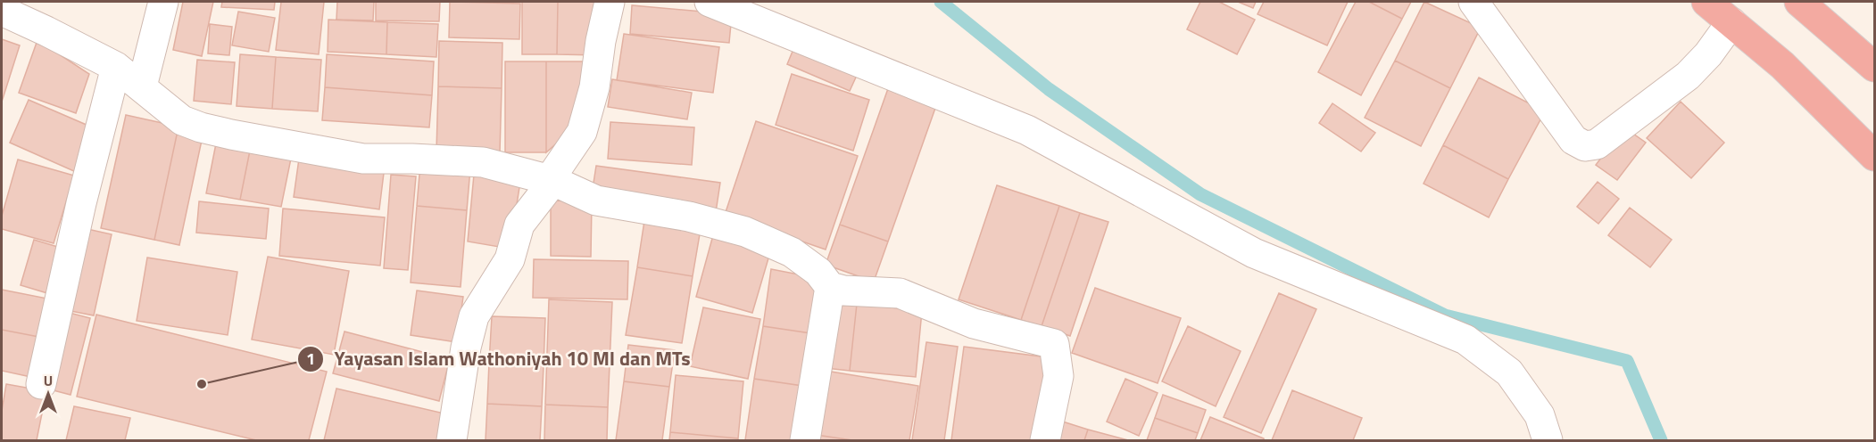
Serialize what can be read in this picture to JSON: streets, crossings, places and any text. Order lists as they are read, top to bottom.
{
  "places": ["Yayasan Islam Wathoniyah 10 MI dan MTs"],
  "north": "top"
}
